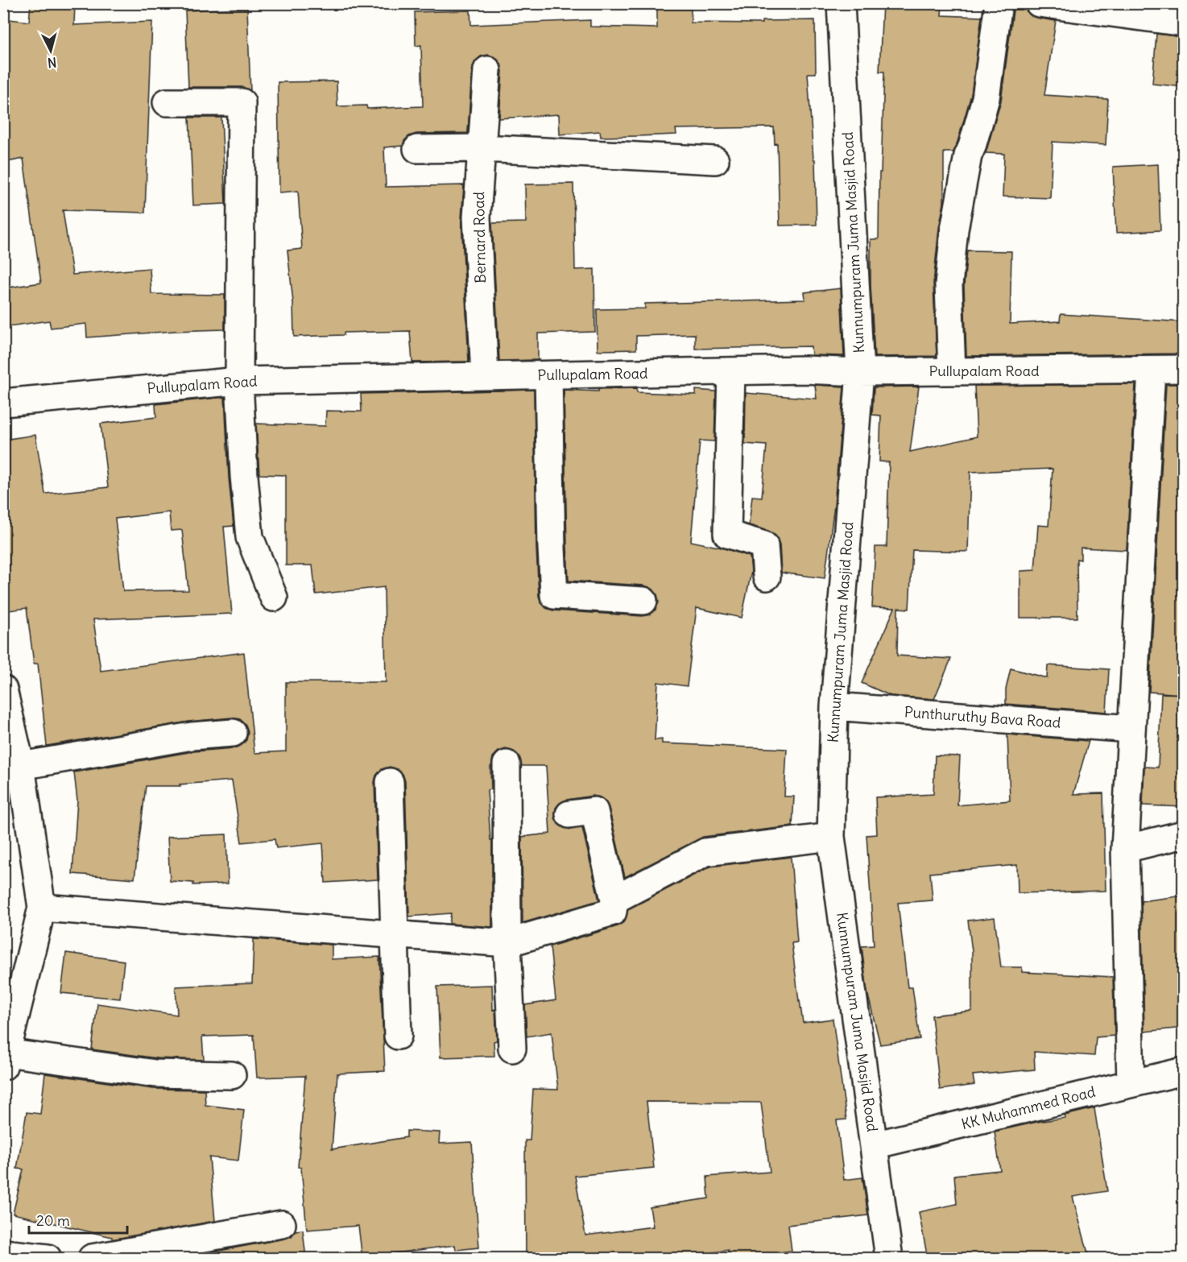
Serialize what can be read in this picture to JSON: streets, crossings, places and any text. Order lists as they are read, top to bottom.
{
  "streets": {
    "street": [
      "Bernard Road",
      "Kunnumpuram Juma Masjid Road",
      "Pullupalam Road",
      "Punthuruthy Bava Road",
      "KK Muhammed Road"
    ]
  },
  "crossings": [
    ["Bernard Road", "Pullupalam Road"],
    ["Kunnumpuram Juma Masjid Road", "Pullupalam Road"],
    ["Kunnumpuram Juma Masjid Road", "Punthuruthy Bava Road"],
    ["Kunnumpuram Juma Masjid Road", "KK Muhammed Road"]
  ],
  "scale_bar": "20 m",
  "north": "bottom"
}
